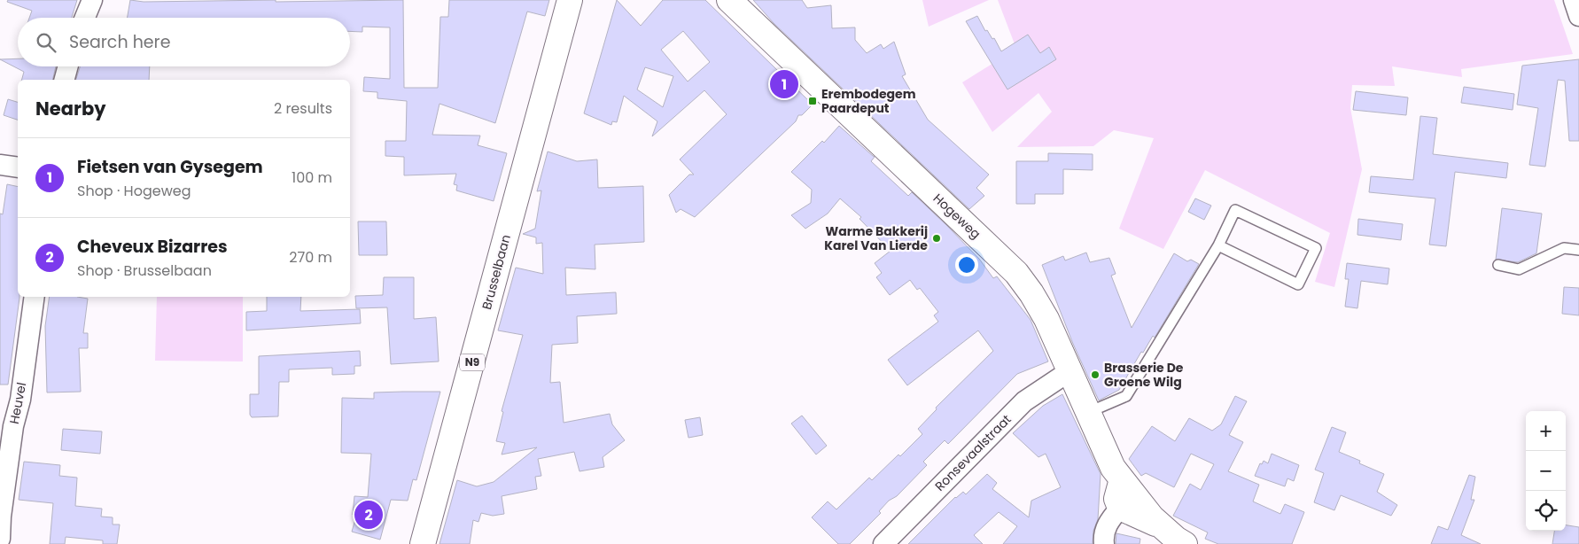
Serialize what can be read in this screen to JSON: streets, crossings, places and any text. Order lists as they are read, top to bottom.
{
  "streets": {
    "street": [
      "Hogeweg",
      "Brusselbaan",
      "N9",
      "Heuvel",
      "Ronsevaalstraat"
    ]
  },
  "crossings": [
    ["Hogeweg", "Ronsevaalstraat"]
  ],
  "places": {
    "transit": ["Erembodegem Paardeput"],
    "other": ["Warme Bakkerij Karel Van Lierde", "Brasserie De Groene Wilg"]
  },
  "page": {
    "search": "Search here",
    "pins": ["1", "2"],
    "heading": ["Nearby", "2 results"],
    "list": [
      {
        "mark": "1",
        "name": "Fietsen van Gysegem",
        "note": "Shop · Hogeweg",
        "value": "100 m"
      },
      {
        "mark": "2",
        "name": "Cheveux Bizarres",
        "note": "Shop · Brusselbaan",
        "value": "270 m"
      }
    ],
    "map_buttons": ["+", "−"]
  }
}
